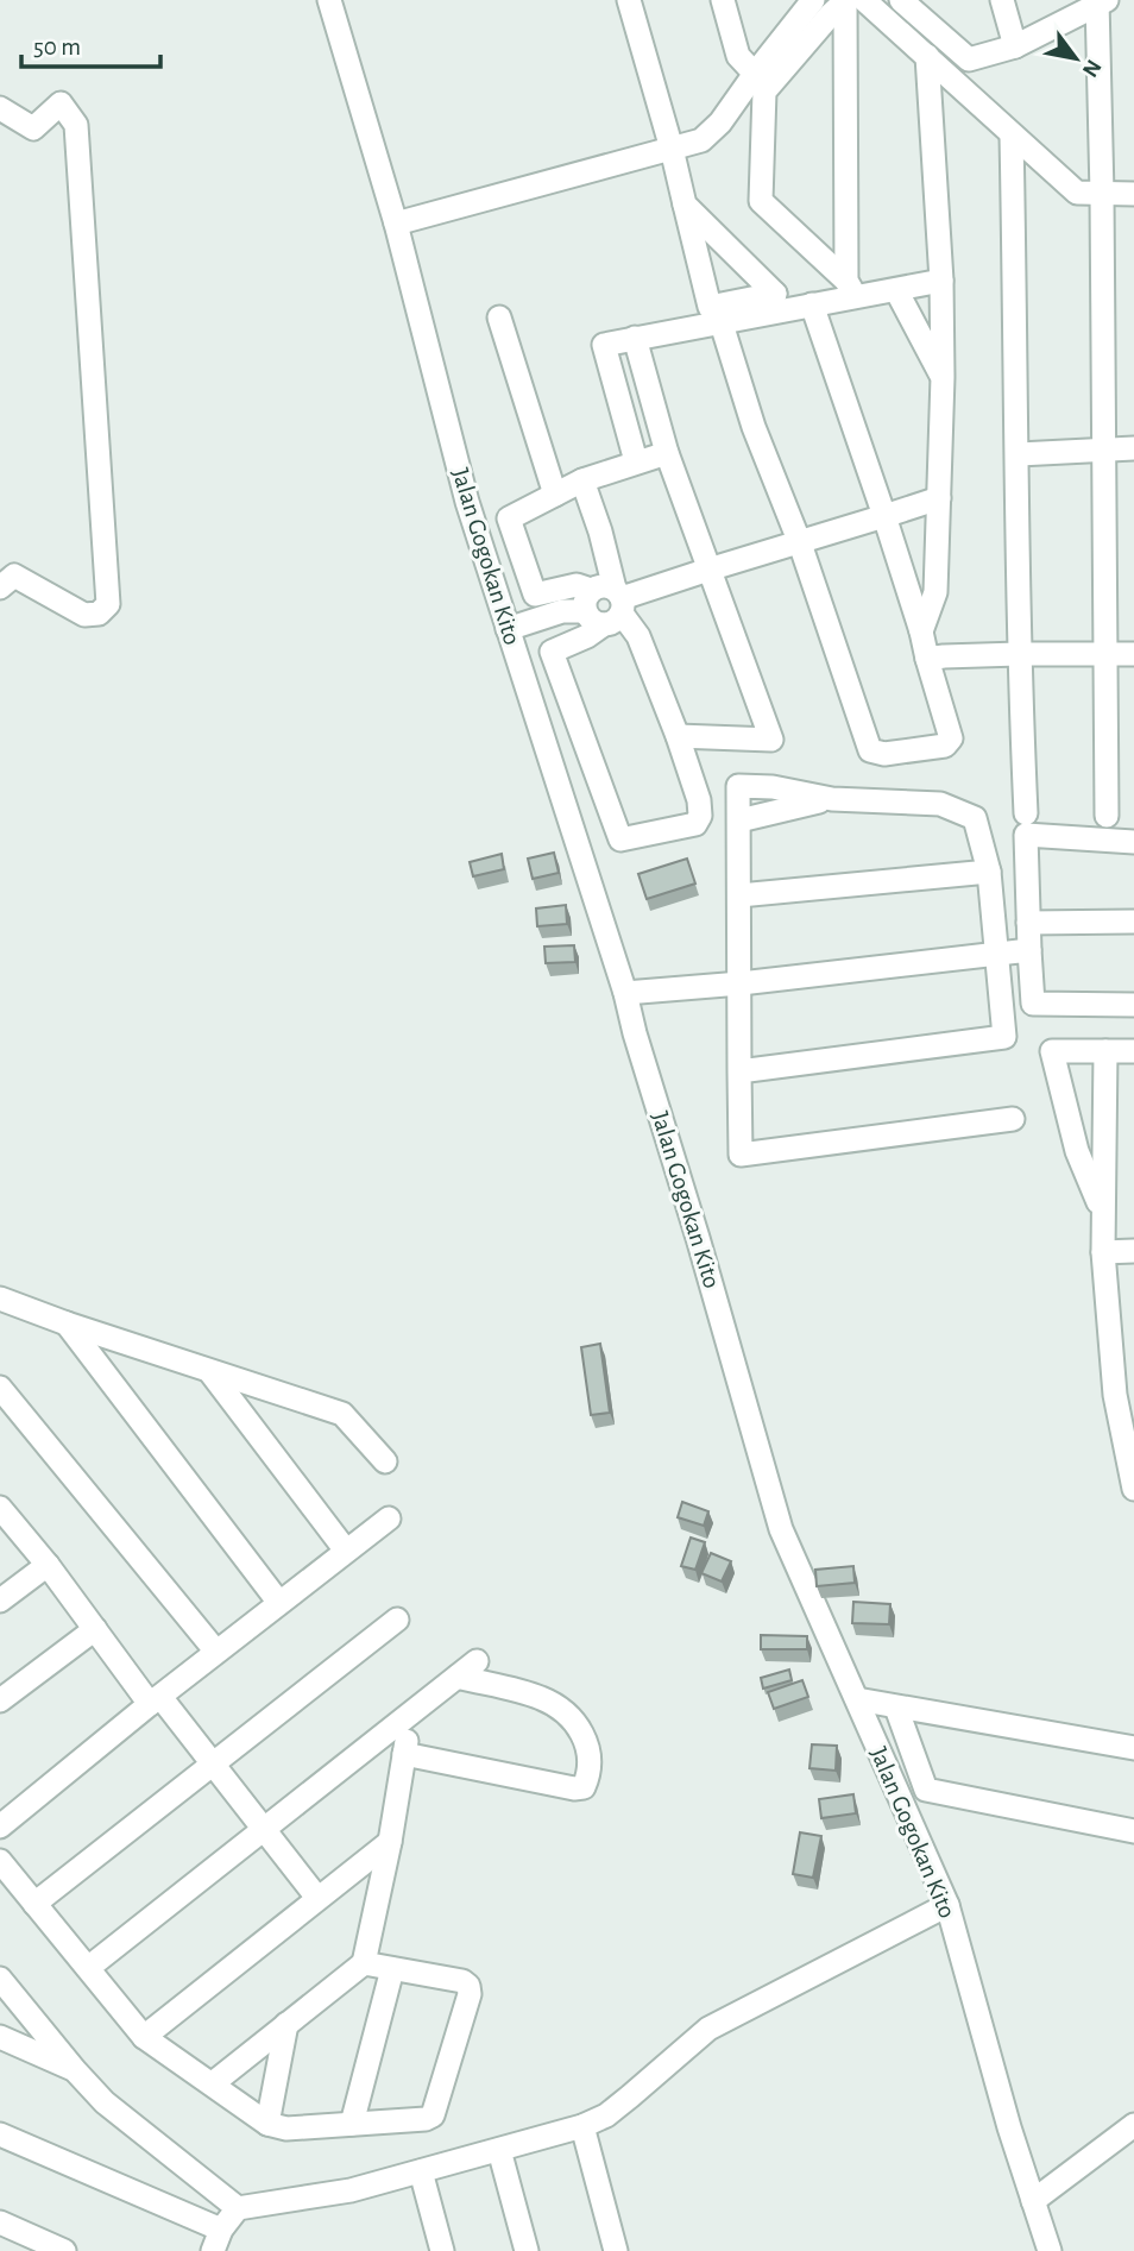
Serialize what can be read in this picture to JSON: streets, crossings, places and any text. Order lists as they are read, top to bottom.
{
  "streets": {
    "street": ["Jalan Gogokan Kito"]
  },
  "scale_bar": "50 m",
  "north": "bottom right"
}
